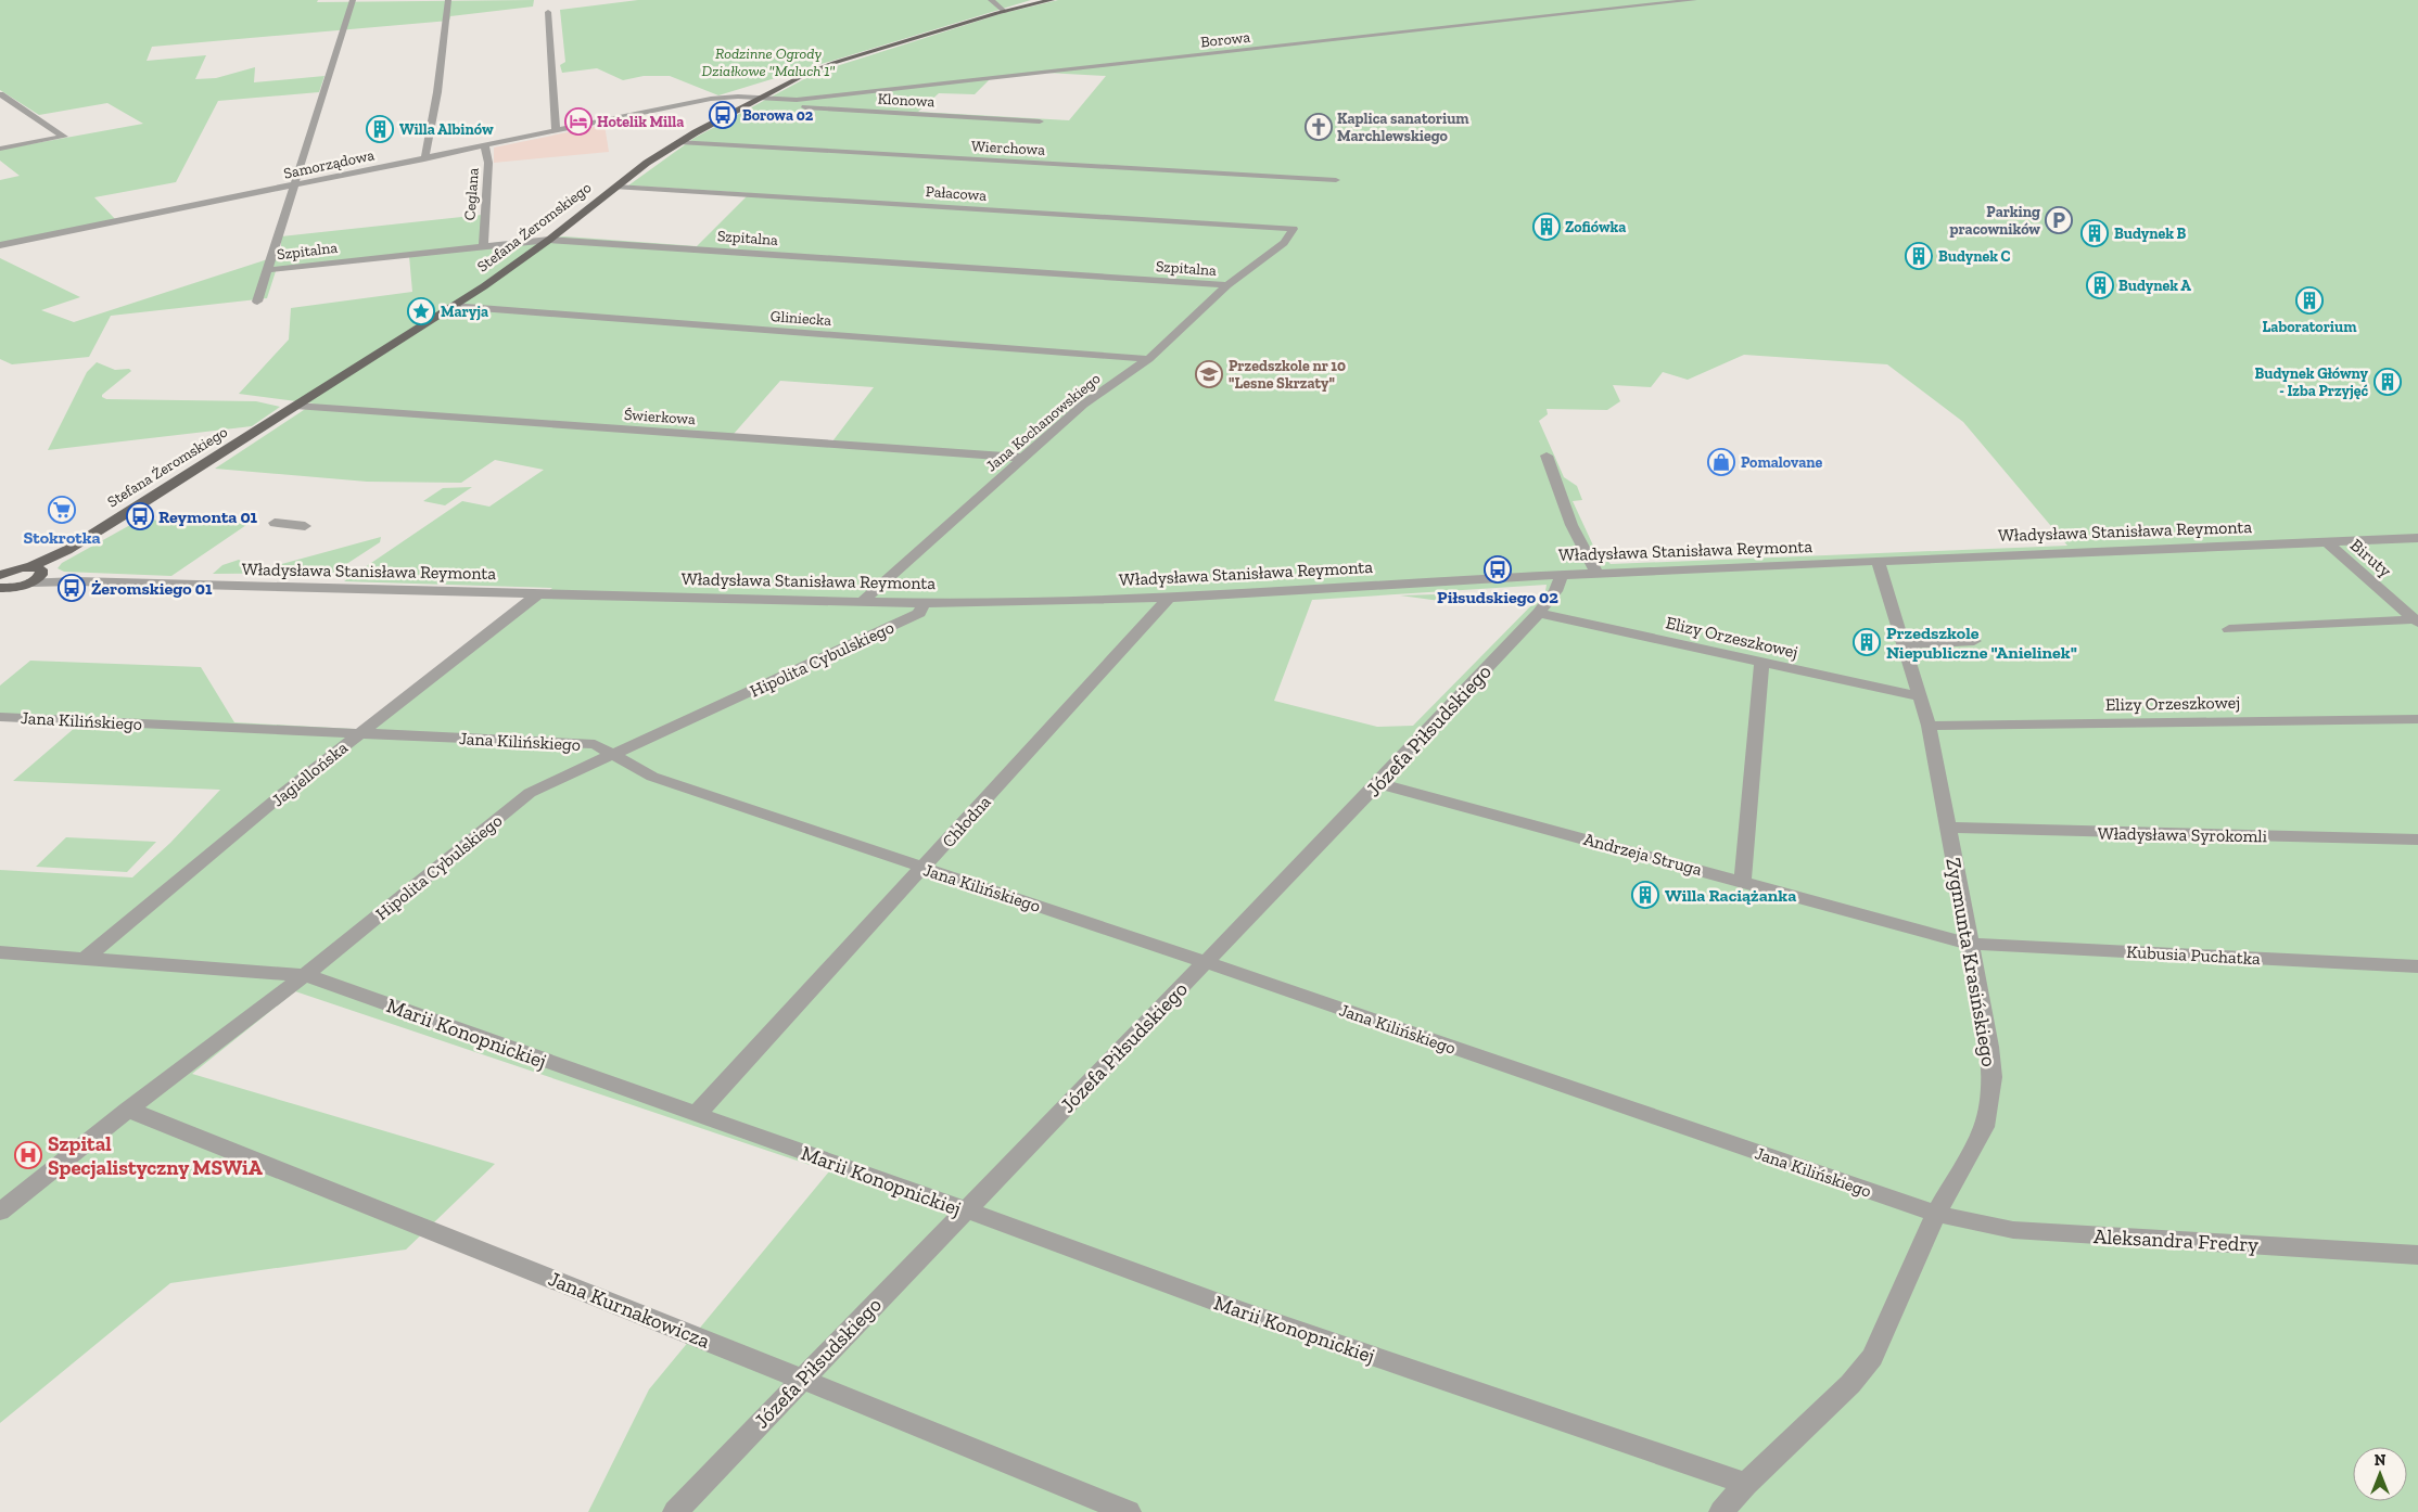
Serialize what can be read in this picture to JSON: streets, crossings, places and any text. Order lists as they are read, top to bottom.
{
  "streets": {
    "main road": ["Stefana Żeromskiego"],
    "street": [
      "Borowa",
      "Klonowa",
      "Wierchowa",
      "Samorządowa",
      "Pałacowa",
      "Ceglana",
      "Szpitalna",
      "Gliniecka",
      "Świerkowa",
      "Jana Kochanowskiego",
      "Władysława Stanisława Reymonta",
      "Biruty",
      "Elizy Orzeszkowej",
      "Hipolita Cybulskiego",
      "Jana Kilińskiego",
      "Józefa Piłsudskiego",
      "Jagiellońska",
      "Chłodna",
      "Władysława Syrokomli",
      "Andrzeja Struga",
      "Kubusia Puchatka",
      "Zygmunta Krasińskiego",
      "Marii Konopnickiej",
      "Aleksandra Fredry",
      "Jana Kurnakowicza"
    ]
  },
  "crossings": [
    ["Borowa", "Klonowa"],
    ["Borowa", "Samorządowa"],
    ["Borowa", "Stefana Żeromskiego"],
    ["Wierchowa", "Stefana Żeromskiego"],
    ["Samorządowa", "Ceglana"],
    ["Samorządowa", "Stefana Żeromskiego"],
    ["Pałacowa", "Stefana Żeromskiego"],
    ["Pałacowa", "Jana Kochanowskiego"],
    ["Ceglana", "Szpitalna"],
    ["Stefana Żeromskiego", "Szpitalna"],
    ["Stefana Żeromskiego", "Gliniecka"],
    ["Stefana Żeromskiego", "Świerkowa"],
    ["Stefana Żeromskiego", "Władysława Stanisława Reymonta"],
    ["Szpitalna", "Jana Kochanowskiego"],
    ["Gliniecka", "Jana Kochanowskiego"],
    ["Świerkowa", "Jana Kochanowskiego"],
    ["Jana Kochanowskiego", "Władysława Stanisława Reymonta"],
    ["Władysława Stanisława Reymonta", "Biruty"],
    ["Władysława Stanisława Reymonta", "Hipolita Cybulskiego"],
    ["Władysława Stanisława Reymonta", "Józefa Piłsudskiego"],
    ["Władysława Stanisława Reymonta", "Jagiellońska"],
    ["Władysława Stanisława Reymonta", "Chłodna"],
    ["Władysława Stanisława Reymonta", "Zygmunta Krasińskiego"],
    ["Elizy Orzeszkowej", "Józefa Piłsudskiego"],
    ["Elizy Orzeszkowej", "Zygmunta Krasińskiego"],
    ["Hipolita Cybulskiego", "Jana Kilińskiego"],
    ["Hipolita Cybulskiego", "Marii Konopnickiej"],
    ["Hipolita Cybulskiego", "Jana Kurnakowicza"],
    ["Jana Kilińskiego", "Józefa Piłsudskiego"],
    ["Jana Kilińskiego", "Jagiellońska"],
    ["Jana Kilińskiego", "Chłodna"],
    ["Jana Kilińskiego", "Zygmunta Krasińskiego"],
    ["Jana Kilińskiego", "Aleksandra Fredry"],
    ["Józefa Piłsudskiego", "Andrzeja Struga"],
    ["Józefa Piłsudskiego", "Marii Konopnickiej"],
    ["Józefa Piłsudskiego", "Jana Kurnakowicza"],
    ["Jagiellońska", "Marii Konopnickiej"],
    ["Chłodna", "Marii Konopnickiej"],
    ["Władysława Syrokomli", "Zygmunta Krasińskiego"],
    ["Andrzeja Struga", "Kubusia Puchatka"],
    ["Andrzeja Struga", "Zygmunta Krasińskiego"],
    ["Kubusia Puchatka", "Zygmunta Krasińskiego"],
    ["Zygmunta Krasińskiego", "Marii Konopnickiej"],
    ["Zygmunta Krasińskiego", "Aleksandra Fredry"]
  ],
  "parks": ["Rodzinne Ogrody Działkowe \"Maluch 1\""],
  "places": {
    "bus stop": [
      "Borowa 02",
      "Reymonta 01",
      "Piłsudskiego 02",
      "Żeromskiego 01"
    ],
    "hotel": ["Hotelik Milla"],
    "church": ["Kaplica sanatorium Marchlewskiego"],
    "building": [
      "Willa Albinów",
      "Zofiówka",
      "Budynek B",
      "Budynek C",
      "Budynek A",
      "Laboratorium",
      "Budynek Główny - Izba Przyjęć",
      "Przedszkole Niepubliczne \"Anielinek\"",
      "Willa Raciążanka"
    ],
    "parking": ["Parking pracowników"],
    "place": ["Maryja"],
    "school or university": ["Przedszkole nr 10 \"Lesne Skrzaty\""],
    "shop": ["Pomalovane"],
    "supermarket": ["Stokrotka"],
    "hospital": ["Szpital Specjalistyczny MSWiA"]
  },
  "north": "top"
}
